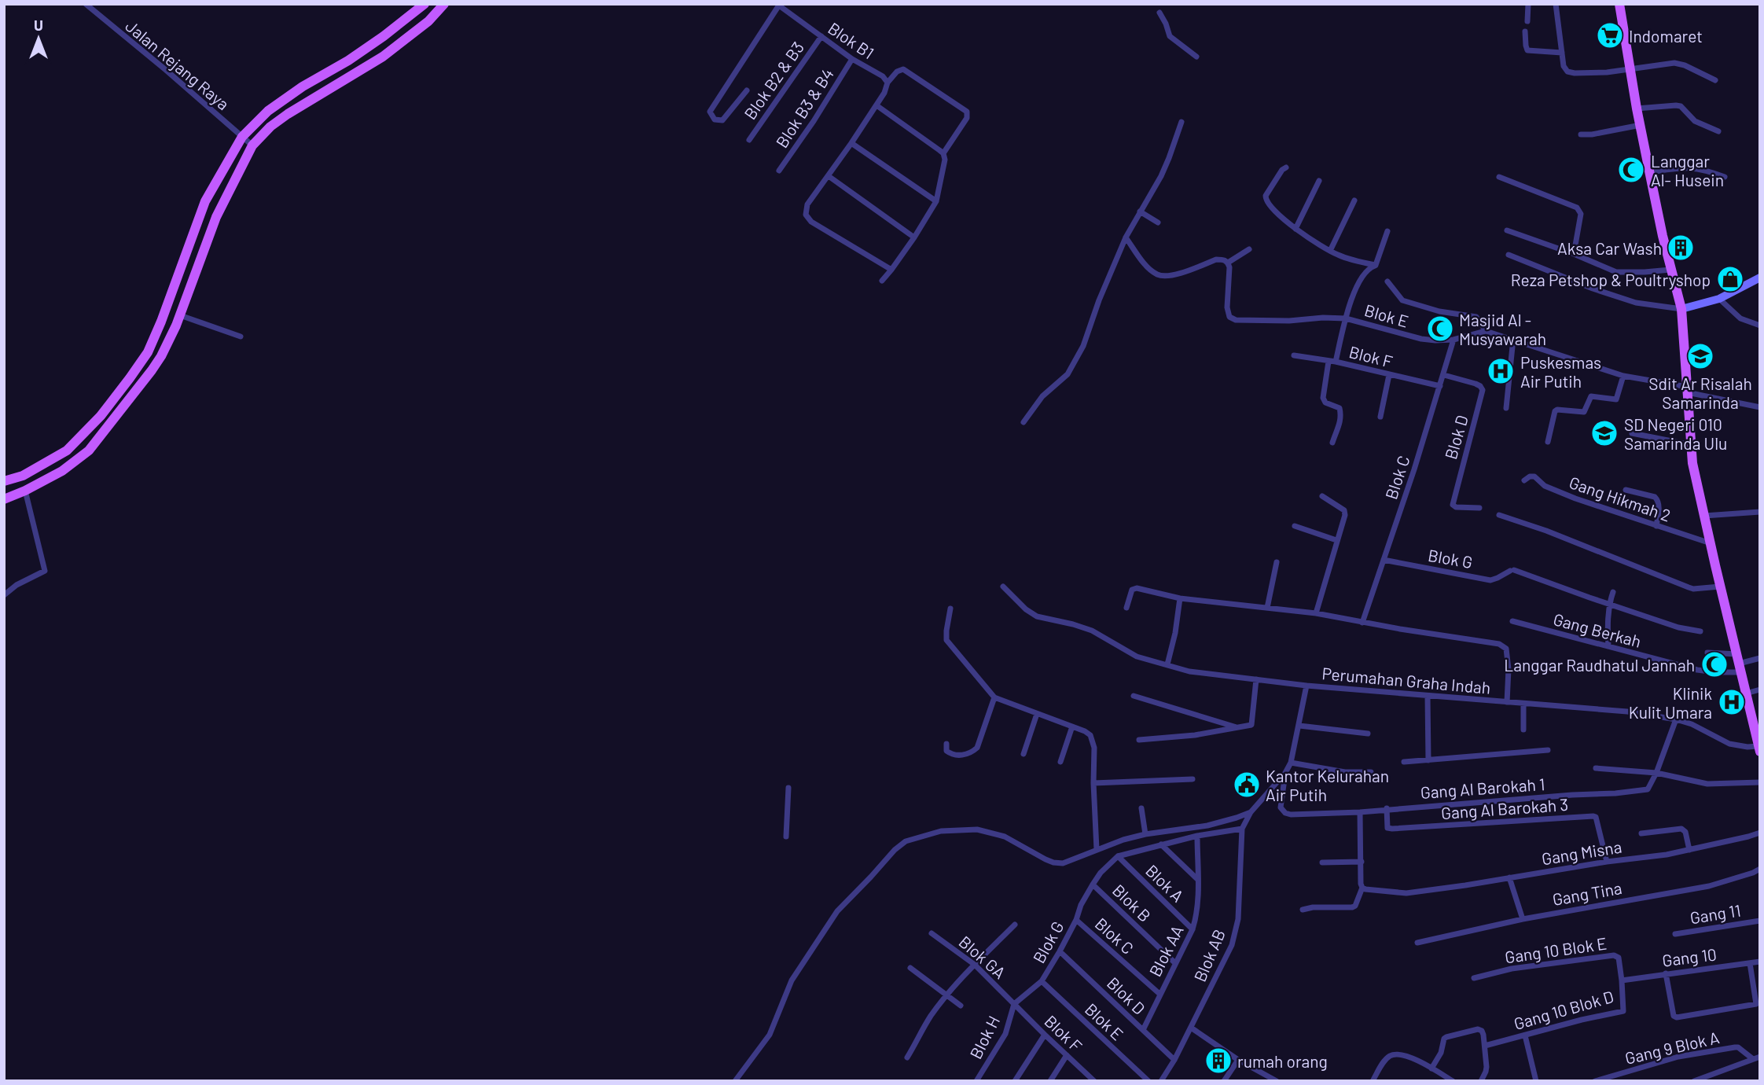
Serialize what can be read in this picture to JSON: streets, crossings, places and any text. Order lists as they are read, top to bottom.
{
  "streets": {
    "street": [
      "Blok B1",
      "Jalan Rejang Raya",
      "Blok B2 & B3",
      "Blok B3 & B4",
      "Blok E",
      "Blok F",
      "Blok D",
      "Blok C",
      "Gang Hikmah 2",
      "Blok G",
      "Gang Berkah",
      "Perumahan Graha Indah",
      "Gang Al Barokah 1",
      "Gang Al Barokah 3",
      "Gang Misna",
      "Blok A",
      "Gang Tina",
      "Blok B",
      "Gang 11",
      "Gang 10 Blok E",
      "Blok AA",
      "Blok AB",
      "Blok GA",
      "Gang 10",
      "Gang 10 Blok D",
      "Blok H",
      "Gang 9 Blok A"
    ]
  },
  "crossings": [
    ["Blok B1", "Blok B2 & B3"],
    ["Blok B1", "Blok B3 & B4"],
    ["Blok E", "Blok C"],
    ["Blok E", "Blok G"],
    ["Blok F", "Blok C"],
    ["Blok F", "Blok G"],
    ["Blok F", "Blok GA"],
    ["Blok F", "Blok H"],
    ["Blok D", "Blok C"],
    ["Blok D", "Blok G"],
    ["Blok D", "Blok AA"],
    ["Blok D", "Blok AB"],
    ["Blok C", "Blok G"],
    ["Blok C", "Blok AA"],
    ["Blok G", "Blok B"],
    ["Blok G", "Blok GA"],
    ["Blok G", "Blok H"],
    ["Perumahan Graha Indah", "Gang Al Barokah 1"],
    ["Perumahan Graha Indah", "Blok AB"],
    ["Gang Al Barokah 1", "Gang Al Barokah 3"],
    ["Gang Al Barokah 3", "Gang Misna"],
    ["Blok A", "Blok AA"],
    ["Blok B", "Blok AA"],
    ["Gang 10 Blok E", "Gang 10"],
    ["Gang 10 Blok E", "Gang 10 Blok D"],
    ["Blok GA", "Blok H"],
    ["Gang 10", "Gang 10 Blok D"]
  ],
  "places": {
    "supermarket": ["Indomaret"],
    "mosque": ["Langgar Al- Husein", "Masjid Al - Musyawarah", "Langgar Raudhatul Jannah"],
    "building": ["Aksa Car Wash", "rumah orang"],
    "shop": ["Reza Petshop & Poultryshop"],
    "school or university": ["Sdit Ar Risalah Samarinda", "SD Negeri 010 Samarinda Ulu"],
    "hospital": ["Puskesmas Air Putih", "Klinik Kulit Umara"],
    "public building": ["Kantor Kelurahan Air Putih"]
  },
  "north": "top"
}
